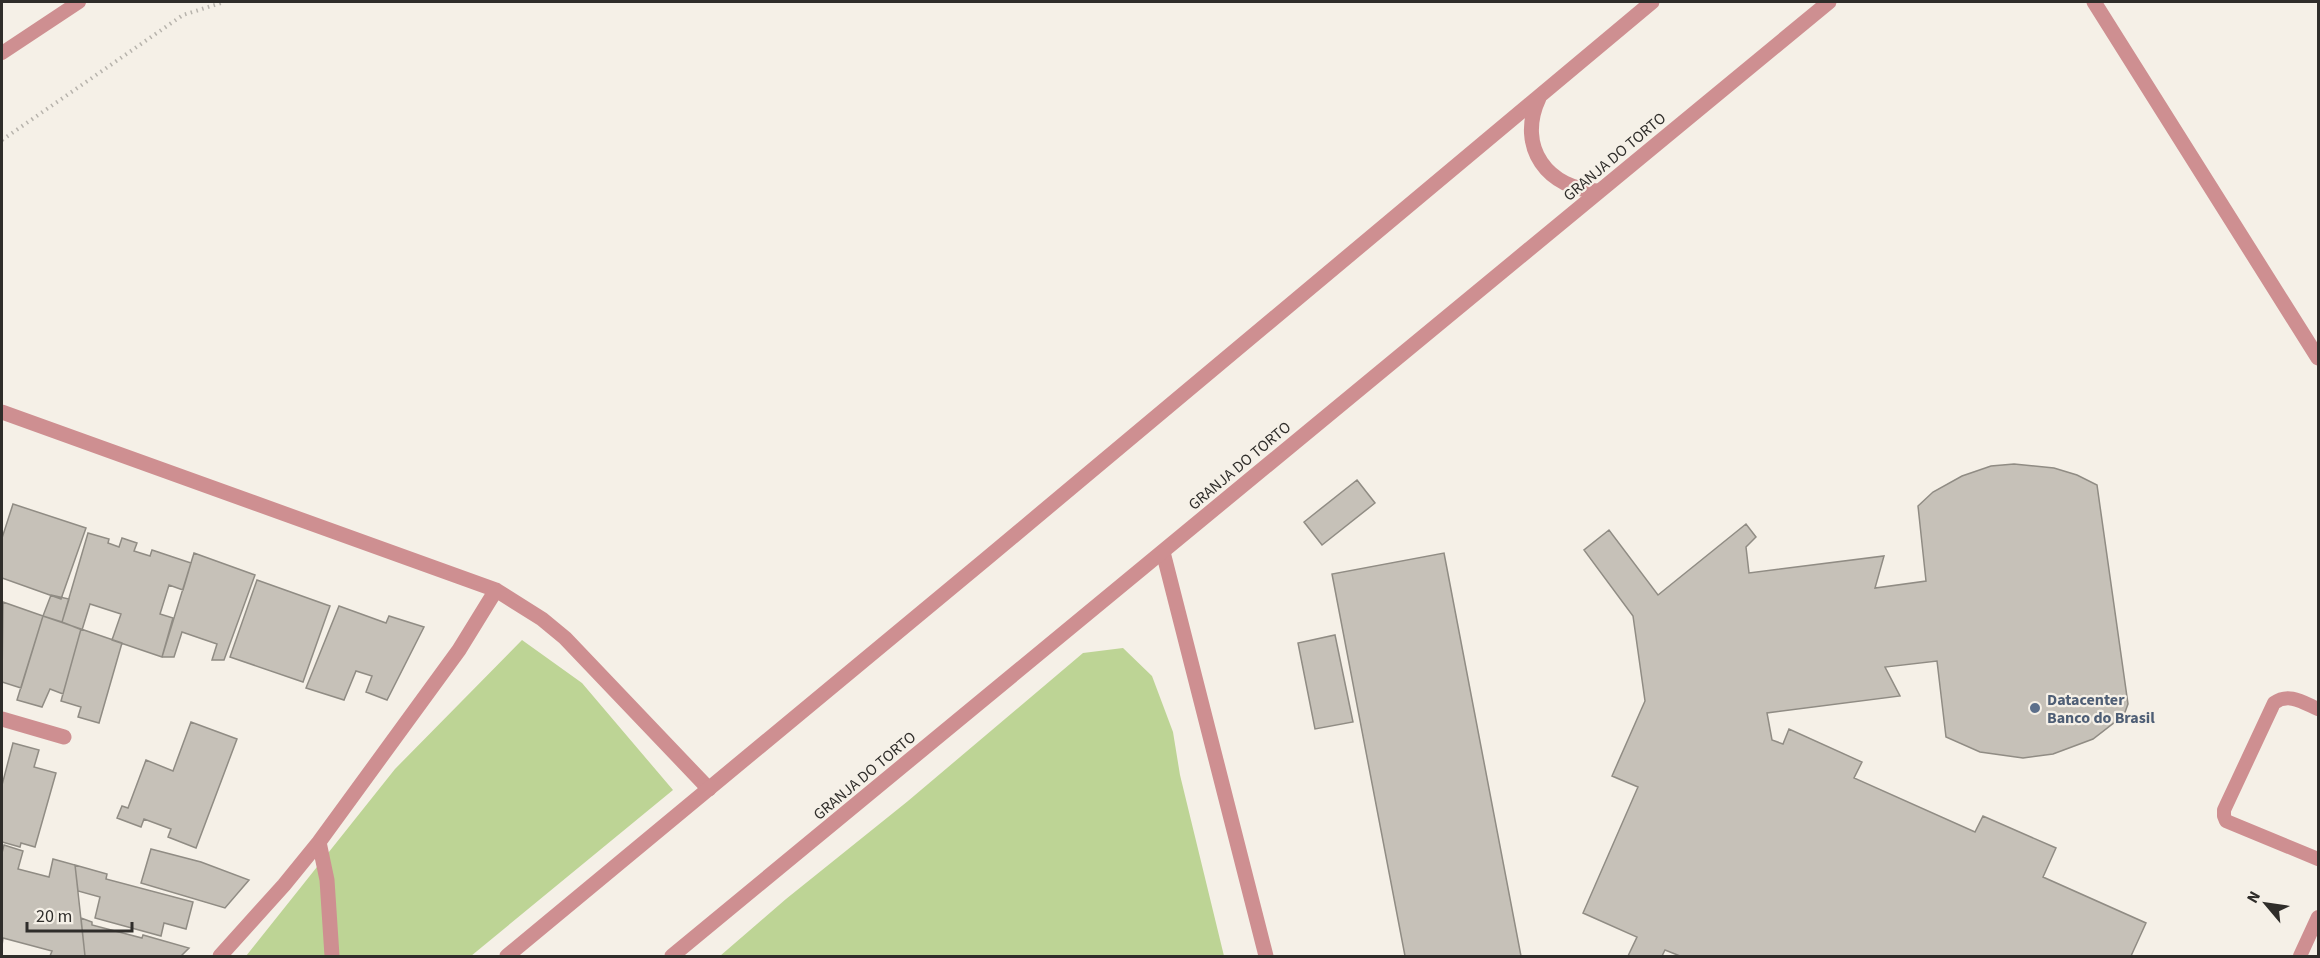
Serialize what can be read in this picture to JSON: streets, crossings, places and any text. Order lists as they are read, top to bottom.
{
  "streets": {
    "street": ["GRANJA DO TORTO"]
  },
  "places": ["Datacenter Banco do Brasil"],
  "scale_bar": "20 m",
  "north": "top left"
}
